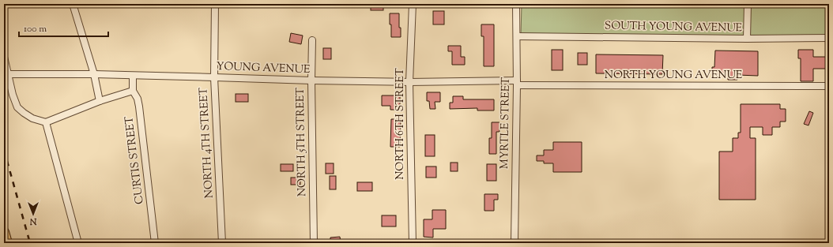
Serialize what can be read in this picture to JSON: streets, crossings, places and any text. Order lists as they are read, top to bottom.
{
  "streets": {
    "street": [
      "SOUTH YOUNG AVENUE",
      "YOUNG AVENUE",
      "NORTH YOUNG AVENUE",
      "MYRTLE STREET",
      "NORTH 6TH STREET",
      "NORTH 5TH STREET",
      "NORTH 4TH STREET",
      "CURTIS STREET"
    ]
  },
  "crossings": [
    ["SOUTH YOUNG AVENUE", "MYRTLE STREET"],
    ["YOUNG AVENUE", "NORTH YOUNG AVENUE"],
    ["YOUNG AVENUE", "MYRTLE STREET"],
    ["YOUNG AVENUE", "NORTH 6TH STREET"],
    ["YOUNG AVENUE", "NORTH 5TH STREET"],
    ["YOUNG AVENUE", "NORTH 4TH STREET"],
    ["YOUNG AVENUE", "CURTIS STREET"],
    ["NORTH YOUNG AVENUE", "MYRTLE STREET"]
  ],
  "scale_bar": "100 m",
  "north": "bottom"
}
